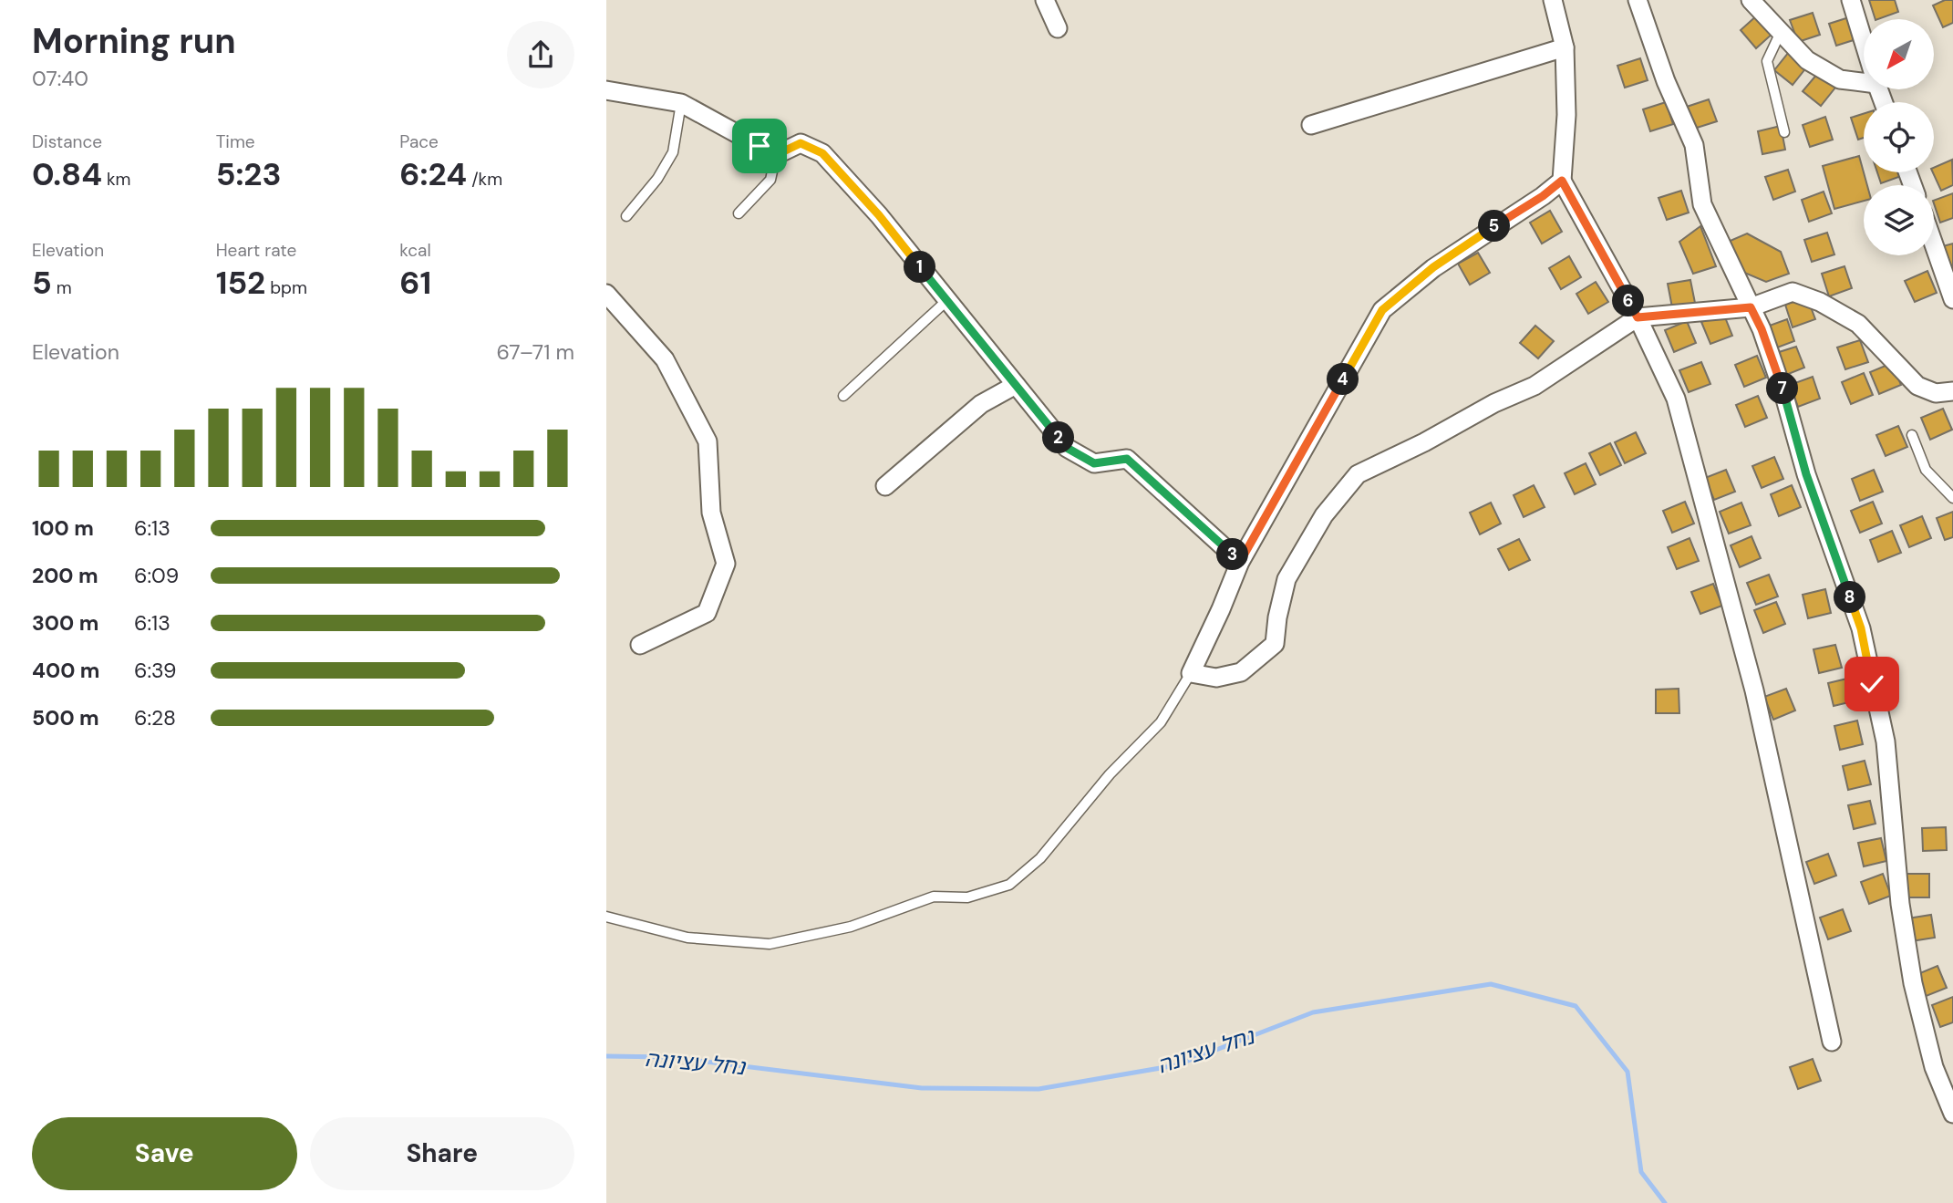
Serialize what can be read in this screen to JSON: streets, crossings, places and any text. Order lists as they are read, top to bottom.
{
  "water": ["נחל עציונה"],
  "north": "bottom left",
  "page": {
    "heading": ["Morning run", "07:40"],
    "stats": [
      ["Distance", "0.84 km"],
      ["Time", "5:23"],
      ["Pace", "6:24 /km"],
      ["Elevation", "5 m"],
      ["Heart rate", "152 bpm"],
      ["kcal", "61"]
    ],
    "pins": [
      "5",
      "1",
      "6",
      "4",
      "7",
      "2",
      "3",
      "8"
    ],
    "chart": ["Elevation", "67–71 m"],
    "list": [
      {
        "name": "100 m",
        "note": "6:13"
      },
      {
        "name": "200 m",
        "note": "6:09"
      },
      {
        "name": "300 m",
        "note": "6:13"
      },
      {
        "name": "400 m",
        "note": "6:39"
      },
      {
        "name": "500 m",
        "note": "6:28"
      }
    ],
    "buttons": ["Save", "Share"]
  }
}
